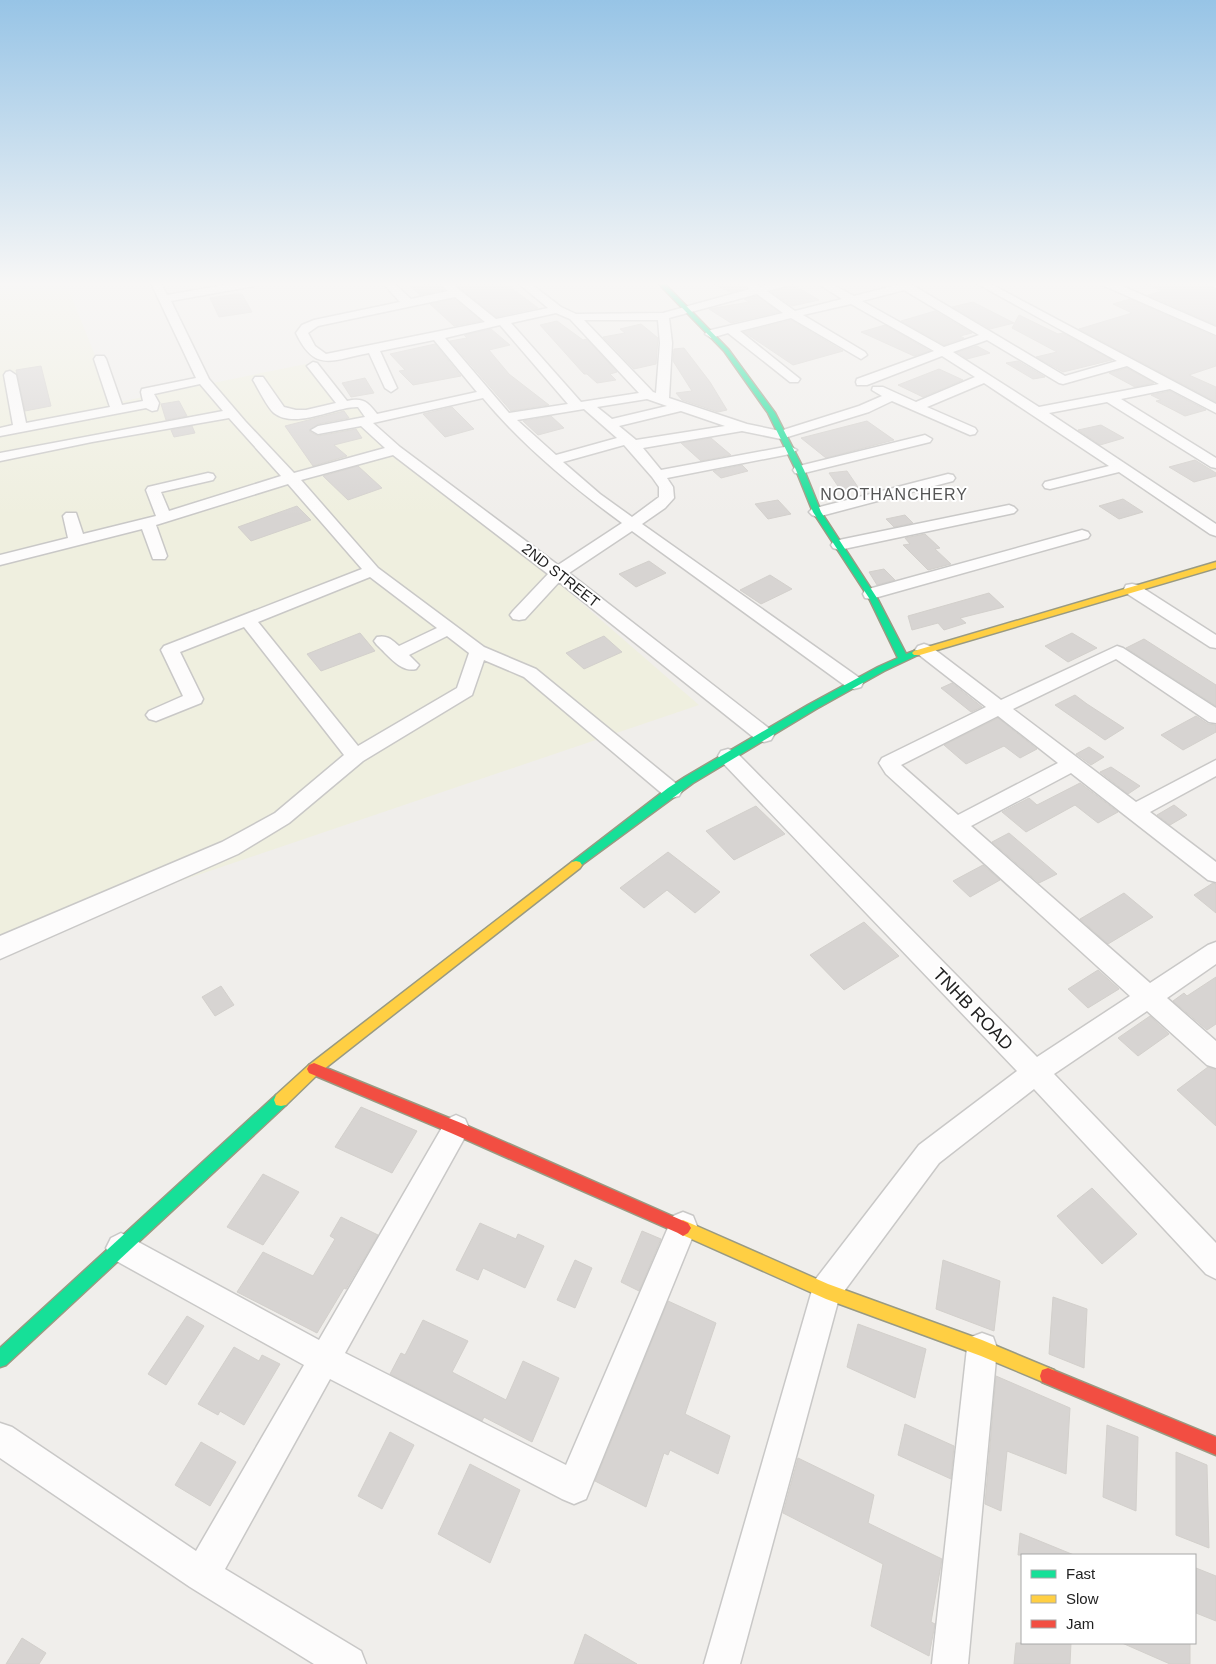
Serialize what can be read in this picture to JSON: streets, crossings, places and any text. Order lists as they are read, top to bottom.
{
  "streets": {
    "street": ["2ND STREET", "TNHB ROAD"]
  },
  "districts": ["NOOTHANCHERY"],
  "legend": ["Fast", "Slow", "Jam"]
}
